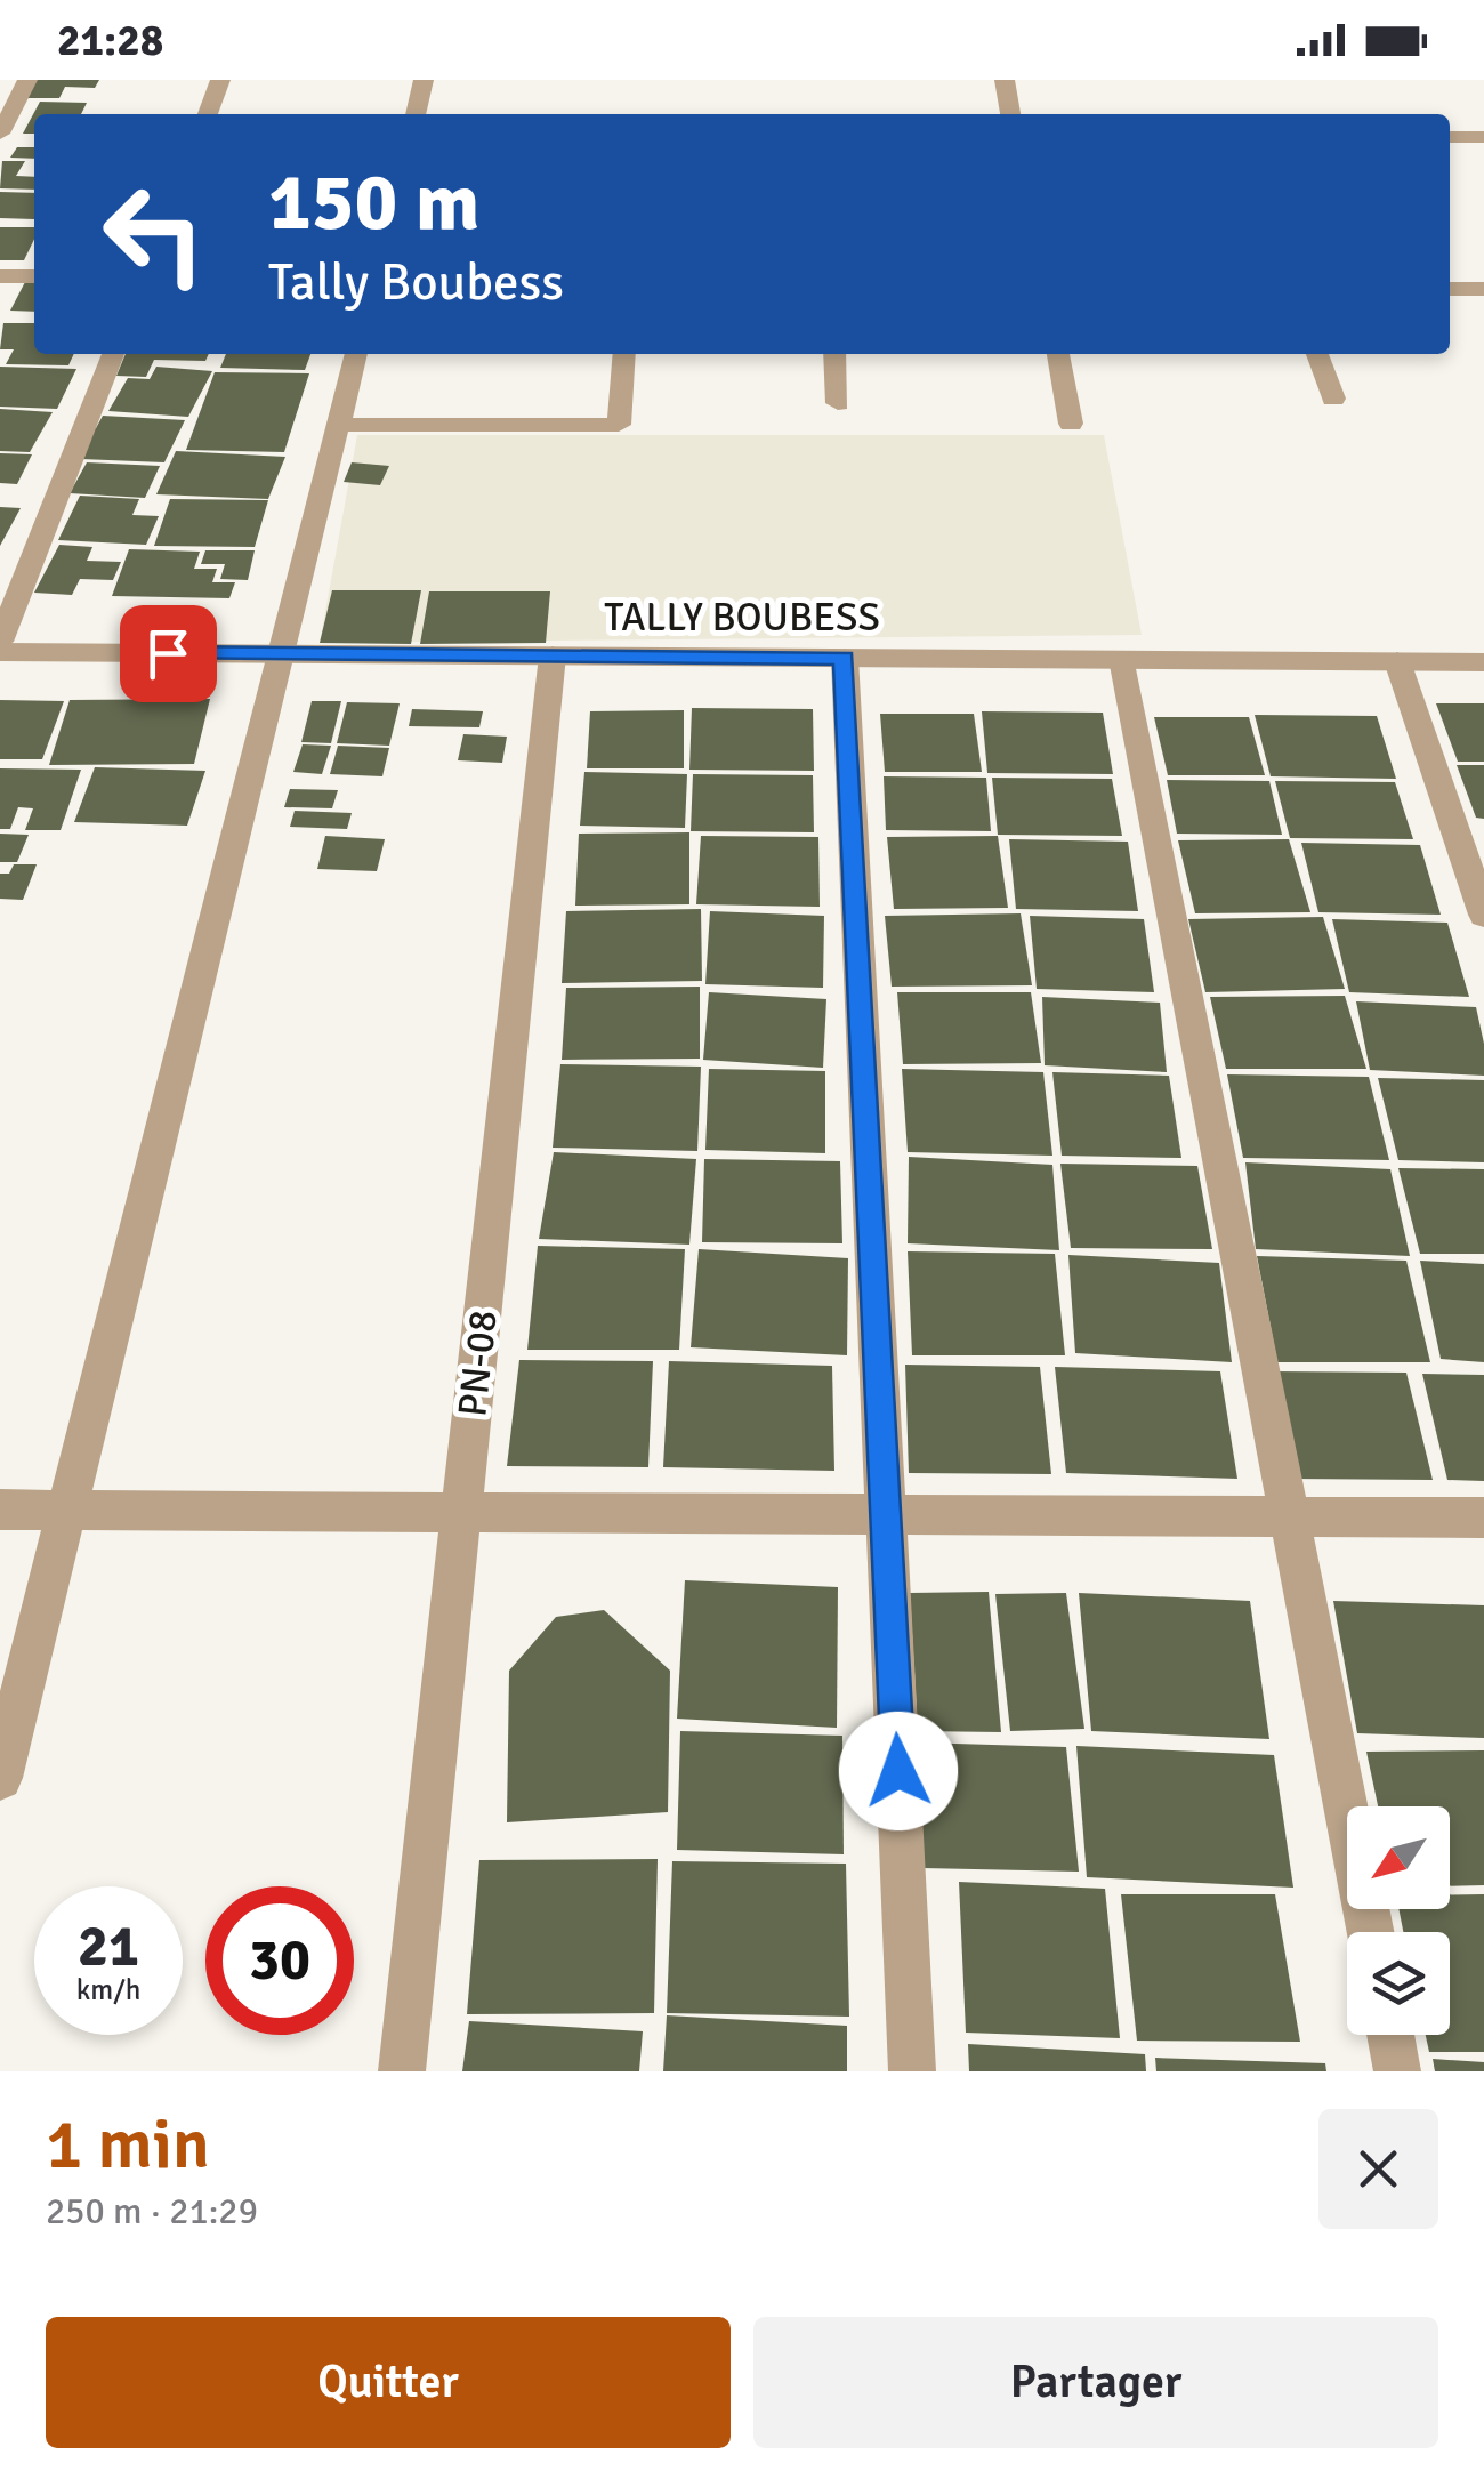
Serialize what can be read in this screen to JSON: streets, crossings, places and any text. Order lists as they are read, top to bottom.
{
  "streets": {
    "street": ["TALLY BOUBESS", "PN-08"]
  },
  "crossings": [
    ["TALLY BOUBESS", "PN-08"]
  ],
  "north": "bottom left",
  "page": {
    "status": "21:28",
    "turn": ["150 m", "Tally Boubess"],
    "speed": "21 km/h",
    "limit": "30",
    "heading": ["1 min", "250 m · 21:29"],
    "buttons": ["Quitter", "Partager"]
  }
}
